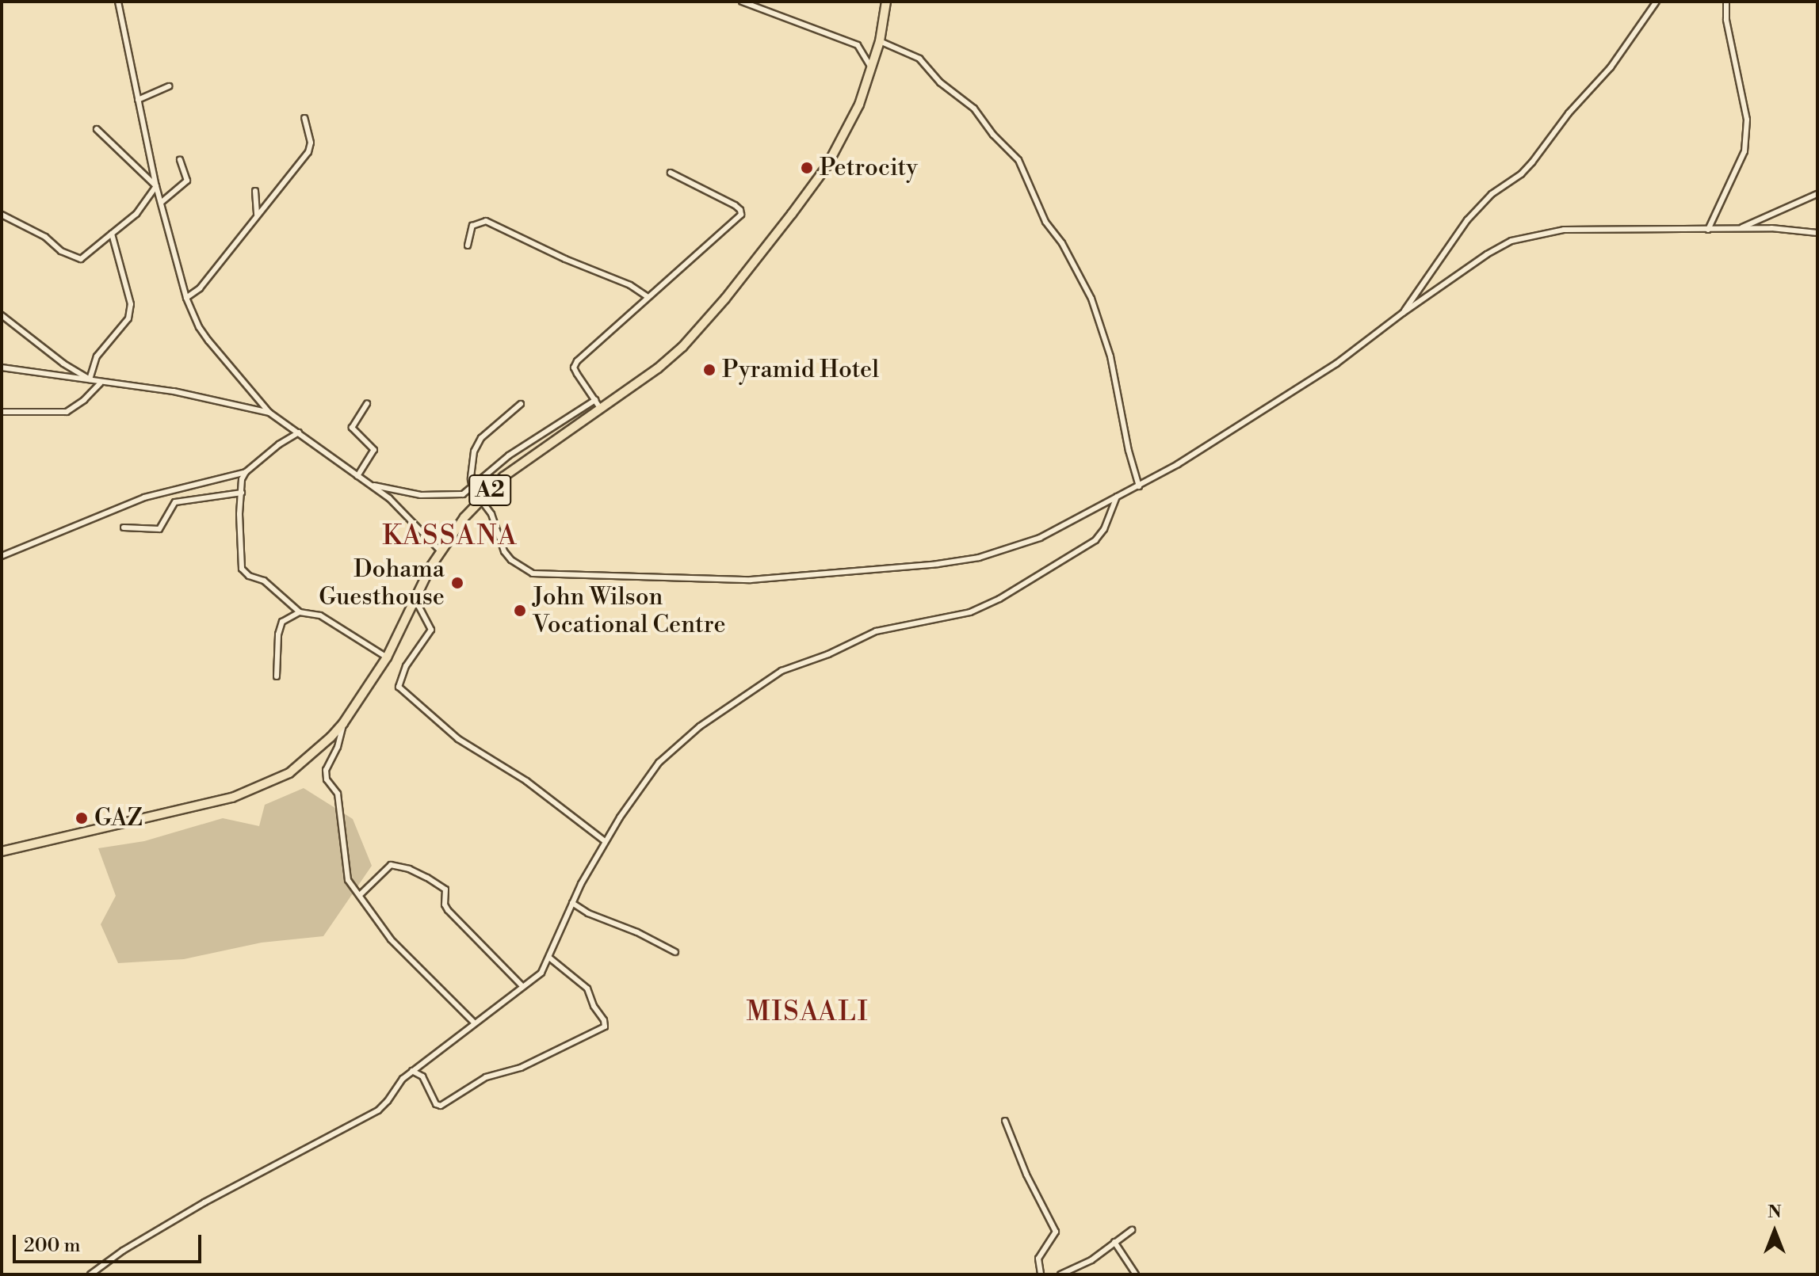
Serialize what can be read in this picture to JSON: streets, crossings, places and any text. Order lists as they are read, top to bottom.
{
  "streets": {
    "main road": ["A2"]
  },
  "districts": ["KASSANA", "MISAALI"],
  "places": [
    "Petrocity",
    "Pyramid Hotel",
    "Dohama Guesthouse",
    "John Wilson Vocational Centre",
    "GAZ"
  ],
  "scale_bar": "200 m",
  "north": "top"
}
